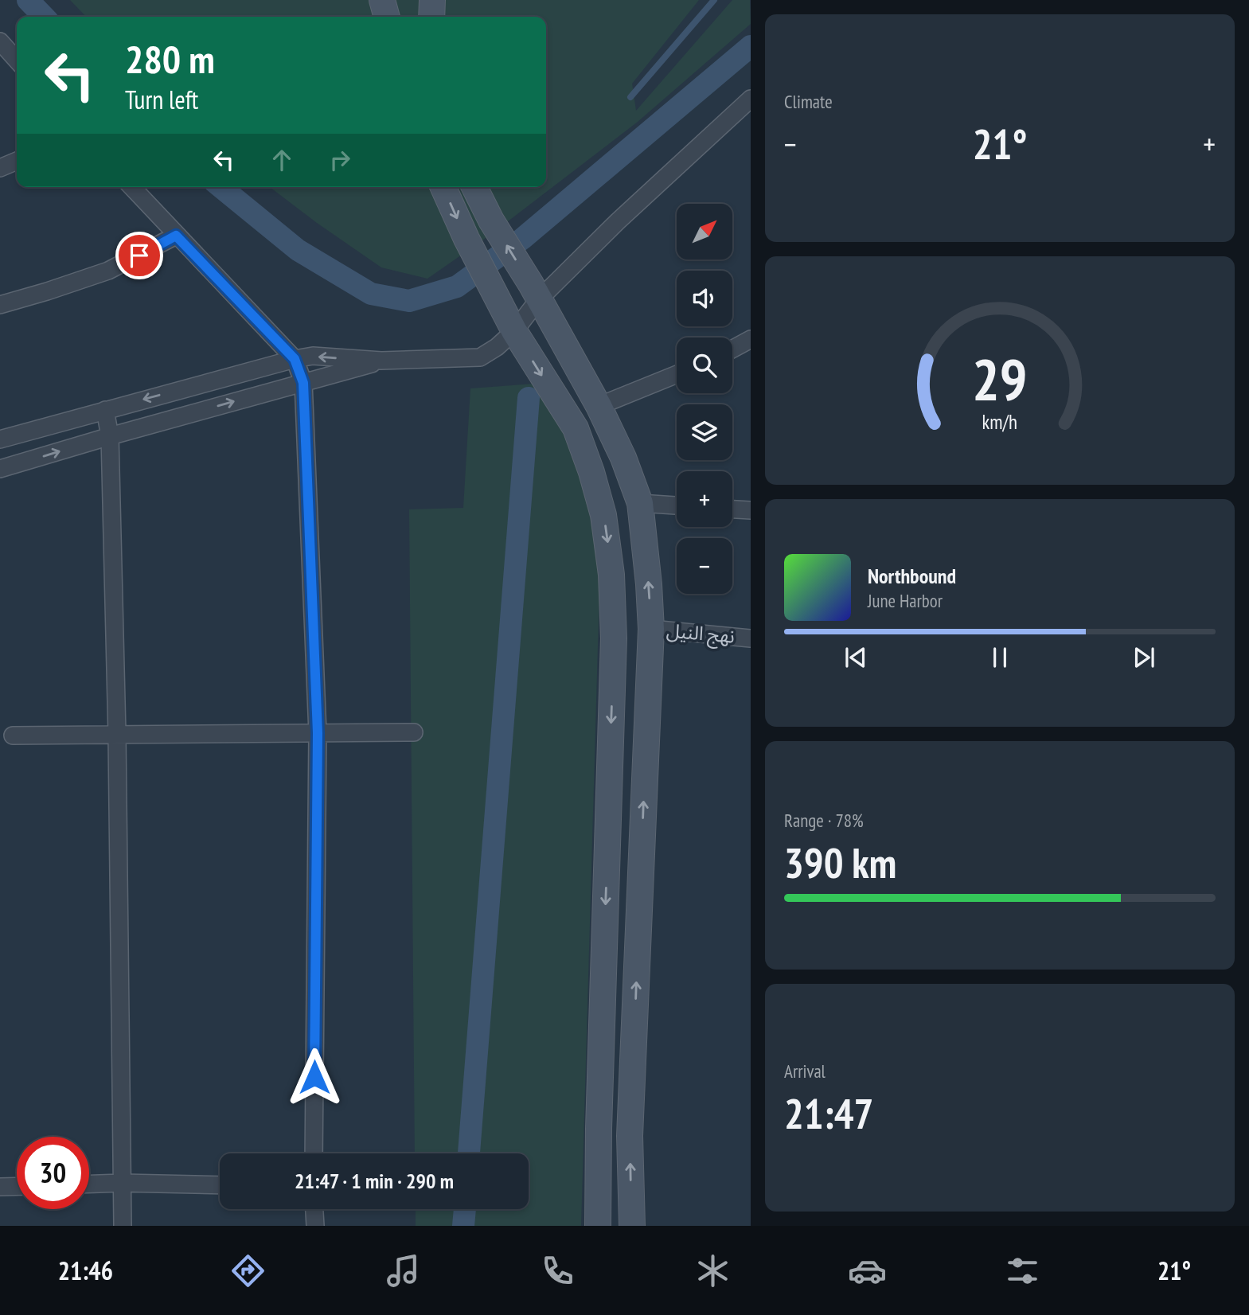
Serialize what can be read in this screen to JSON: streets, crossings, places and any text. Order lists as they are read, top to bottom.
{
  "streets": {
    "street": ["نهج النيل"]
  },
  "north": "top right",
  "page": {
    "tile": [
      "Climate",
      ["Range · 78%", "390 km"],
      ["Arrival", "21:47"]
    ],
    "turn": ["280 m", "Turn left"],
    "heat": ["−", "21°", "+"],
    "map_buttons": ["+", "−"],
    "song": ["Northbound", "June Harbor"],
    "limit": "30",
    "trip": "21:47 · 1 min · 290 m",
    "tabs": ["21:46", "21°"],
    "gauge": ["29", "km/h"]
  }
}
